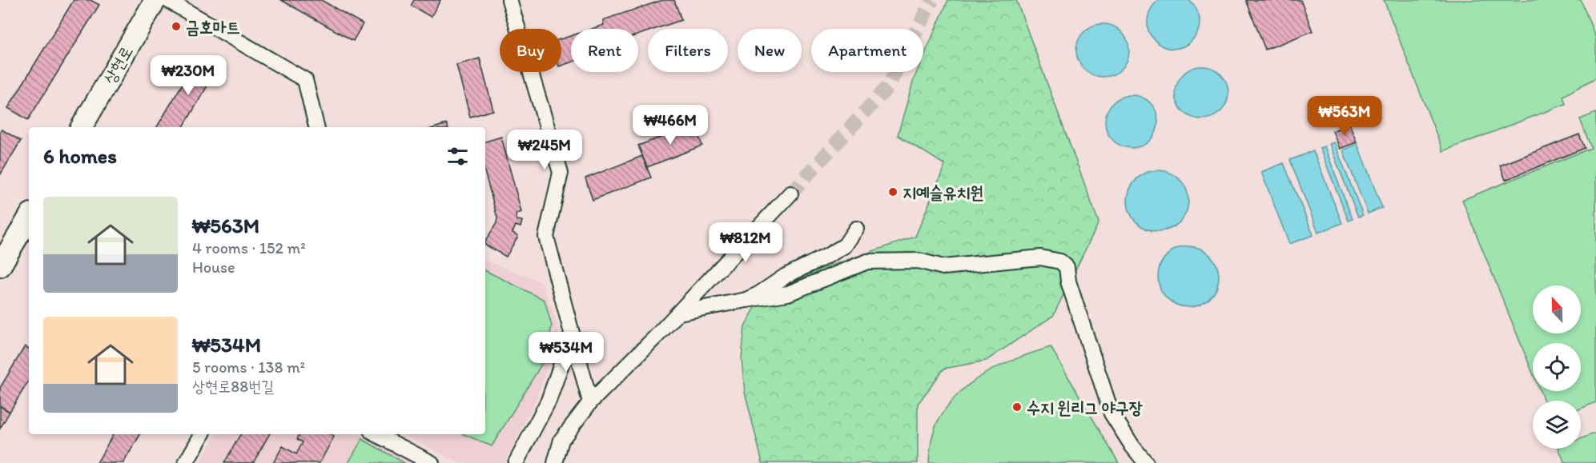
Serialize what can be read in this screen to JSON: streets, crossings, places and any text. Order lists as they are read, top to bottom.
{
  "streets": {
    "street": ["상현로"]
  },
  "places": ["금호마트", "지예슬유치원", "수지 윈리그 야구장"],
  "north": "top",
  "page": {
    "chip": [
      "Buy",
      "Rent",
      "Filters",
      "New",
      "Apartment"
    ],
    "price": [
      "₩230M",
      "₩563M",
      "₩466M",
      "₩245M",
      "₩812M",
      "₩534M"
    ],
    "heading": "6 homes",
    "list": [
      {
        "name": "₩563M",
        "note": "4 rooms · 152 m² · House"
      },
      {
        "name": "₩534M",
        "note": "5 rooms · 138 m² · 상현로88번길"
      }
    ]
  }
}
